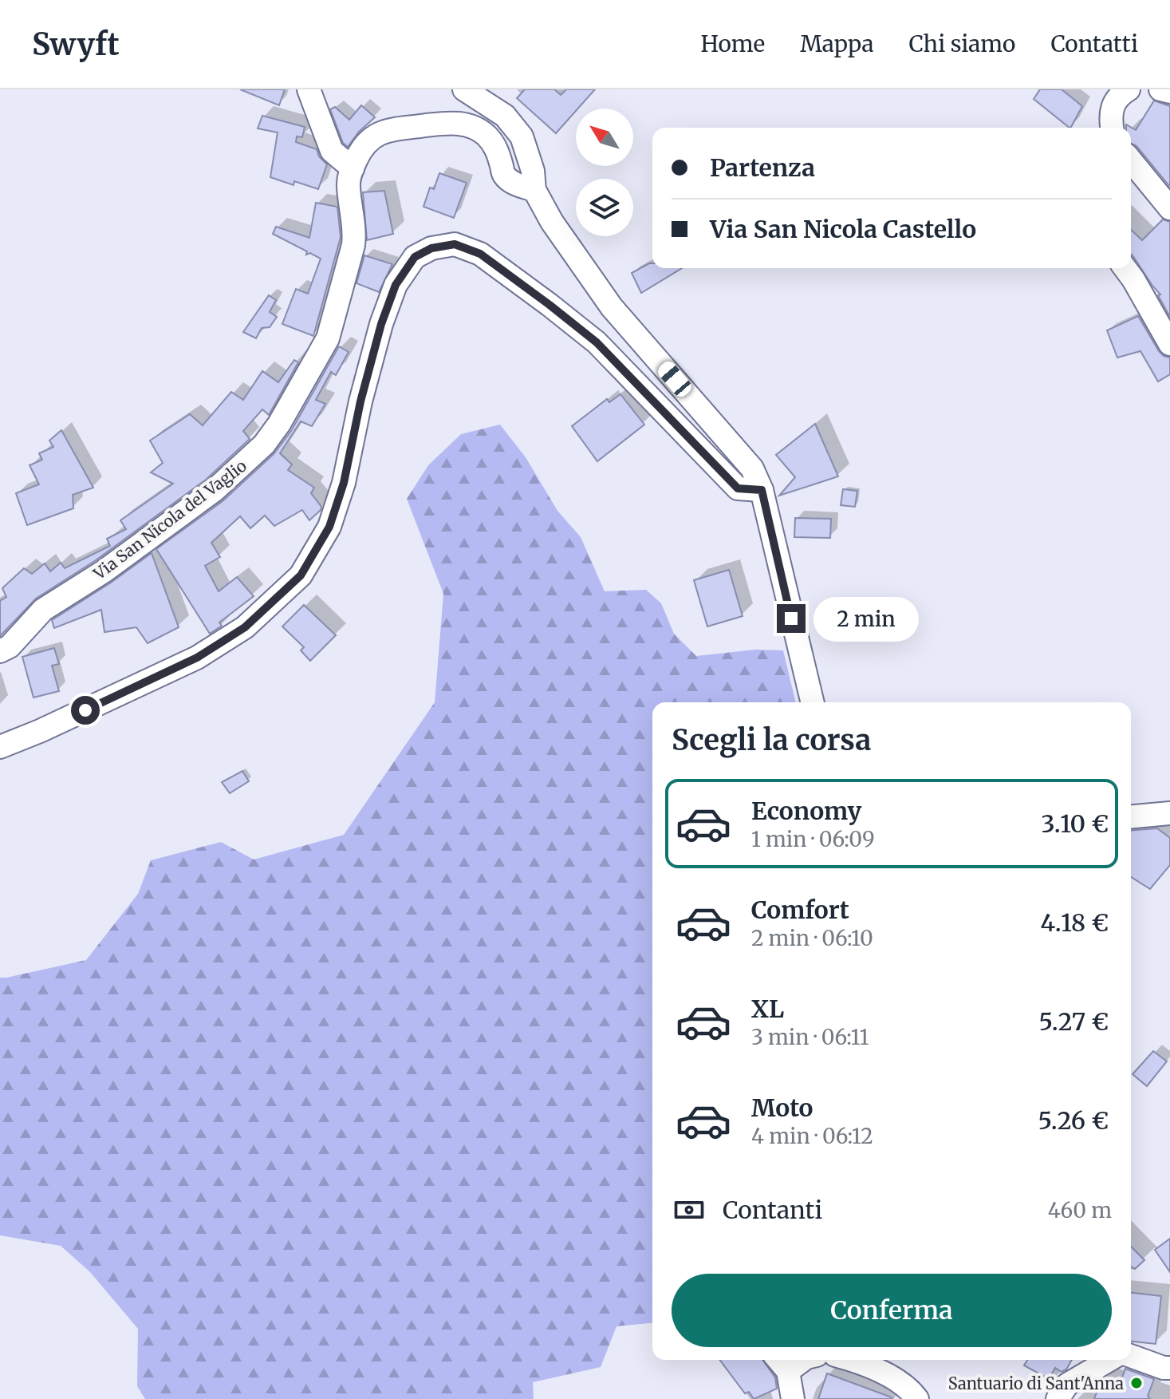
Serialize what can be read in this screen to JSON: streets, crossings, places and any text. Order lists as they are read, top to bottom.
{
  "streets": {
    "street": ["Via San Nicola del Vaglio"]
  },
  "places": ["Santuario di Sant'Anna"],
  "north": "top left",
  "page": {
    "header": "Swyft",
    "nav": [
      "Home",
      "Mappa",
      "Chi siamo",
      "Contatti"
    ],
    "banner": ["Partenza", "Via San Nicola Castello"],
    "bubble": "2 min",
    "heading": "Scegli la corsa",
    "list": [
      {
        "name": "Economy",
        "note": "1 min · 06:09",
        "value": "3.10 €"
      },
      {
        "name": "Comfort",
        "note": "2 min · 06:10",
        "value": "4.18 €"
      },
      {
        "name": "XL",
        "note": "3 min · 06:11",
        "value": "5.27 €"
      },
      {
        "name": "Moto",
        "note": "4 min · 06:12",
        "value": "5.26 €"
      }
    ],
    "pay": ["Contanti", "460 m"],
    "buttons": "Conferma"
  }
}
